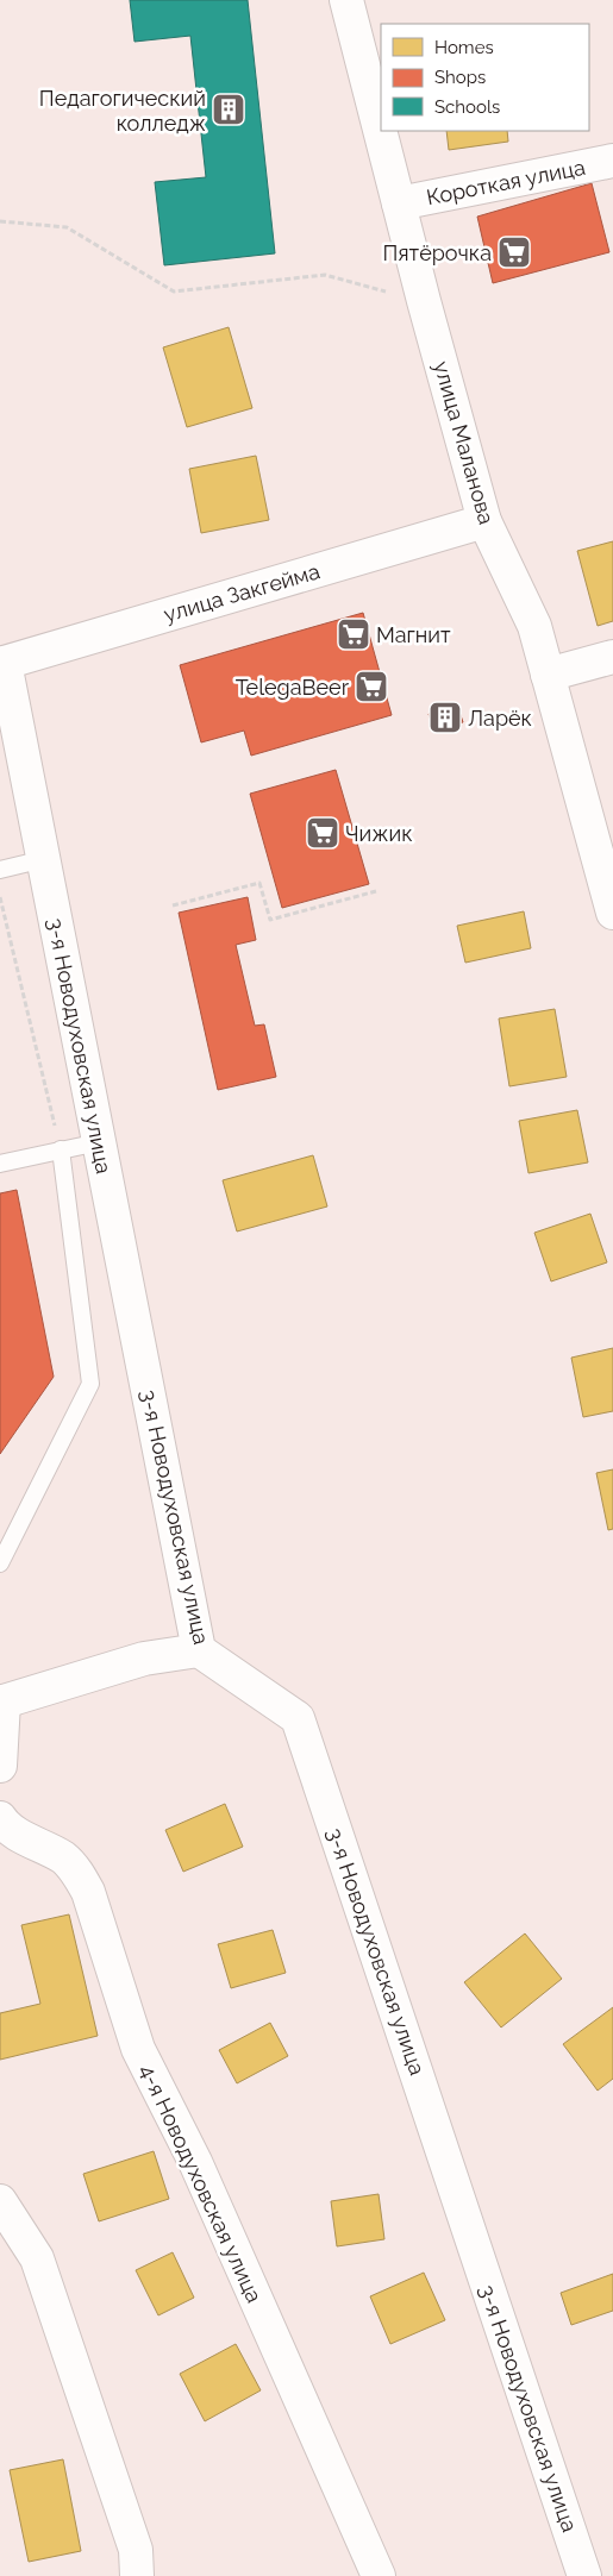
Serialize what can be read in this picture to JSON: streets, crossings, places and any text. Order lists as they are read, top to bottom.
{
  "streets": {
    "street": [
      "Короткая улица",
      "улица Маланова",
      "улица Закгейма",
      "3-я Новодуховская улица",
      "4-я Новодуховская улица"
    ]
  },
  "crossings": [
    ["Короткая улица", "улица Маланова"],
    ["улица Маланова", "улица Закгейма"],
    ["улица Закгейма", "3-я Новодуховская улица"]
  ],
  "places": {
    "building": ["Педагогический колледж", "Ларёк"],
    "supermarket": [
      "Пятёрочка",
      "Магнит",
      "TelegaBeer",
      "Чижик"
    ]
  },
  "legend": ["Homes", "Shops", "Schools"]
}
